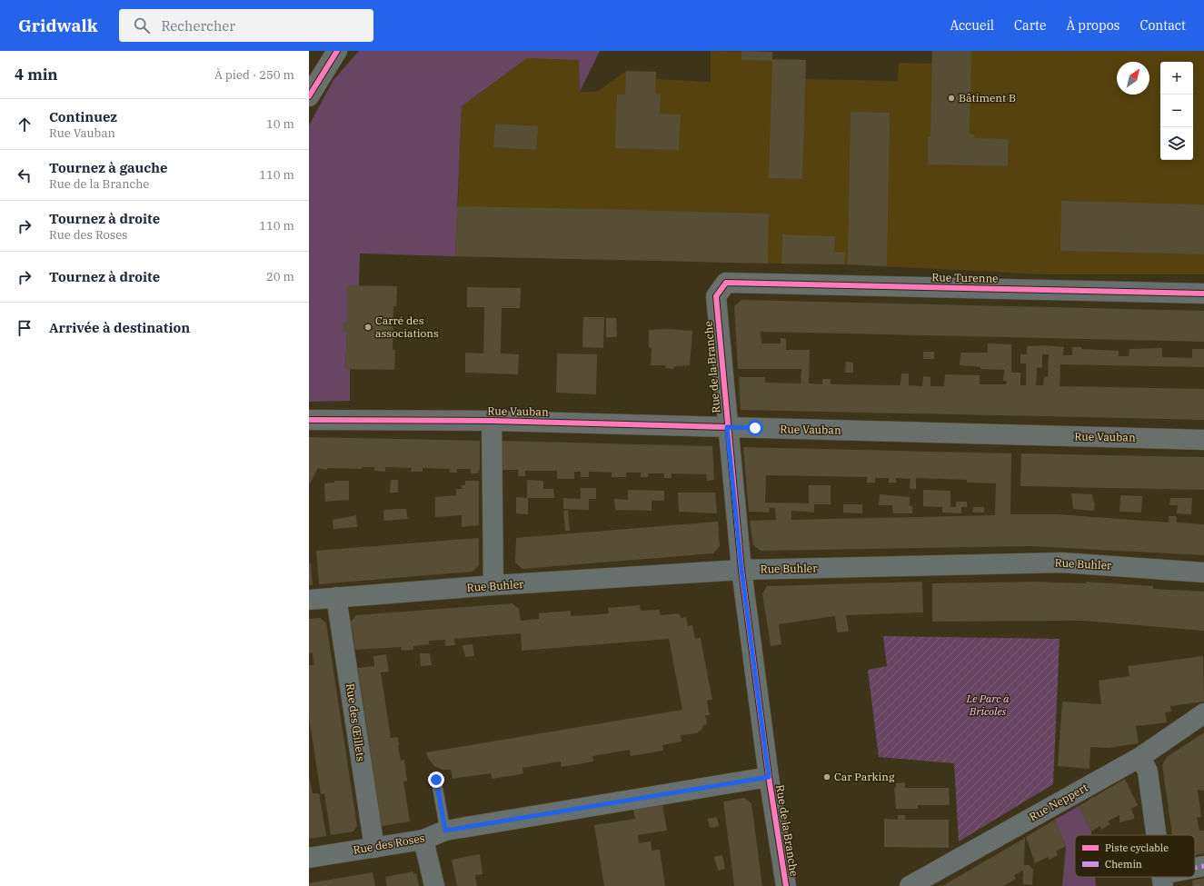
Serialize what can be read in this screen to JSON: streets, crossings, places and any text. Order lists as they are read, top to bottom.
{
  "streets": {
    "main road": ["Rue Vauban"],
    "street": [
      "Rue Turenne",
      "Rue de la Branche",
      "Rue Buhler",
      "Rue des Œillets",
      "Rue Neppert",
      "Rue des Roses"
    ]
  },
  "crossings": [
    ["Rue Turenne", "Rue de la Branche"],
    ["Rue de la Branche", "Rue Vauban"],
    ["Rue de la Branche", "Rue Buhler"],
    ["Rue de la Branche", "Rue des Roses"],
    ["Rue Buhler", "Rue des Œillets"],
    ["Rue des Œillets", "Rue des Roses"]
  ],
  "parks": ["Le Parc à Bricoles"],
  "places": ["Bâtiment B", "Carré des associations", "Car Parking"],
  "legend": ["Piste cyclable", "Chemin"],
  "north": "top right",
  "page": {
    "header": "Gridwalk",
    "search": "Rechercher",
    "nav": [
      "Accueil",
      "Carte",
      "À propos",
      "Contact"
    ],
    "heading": ["4 min", "À pied · 250 m"],
    "map_buttons": ["+", "−"],
    "list": [
      ["Continuez", "Rue Vauban", "10 m"],
      ["Tournez à gauche", "Rue de la Branche", "110 m"],
      ["Tournez à droite", "Rue des Roses", "110 m"],
      ["Tournez à droite", "20 m"],
      "Arrivée à destination"
    ]
  }
}
